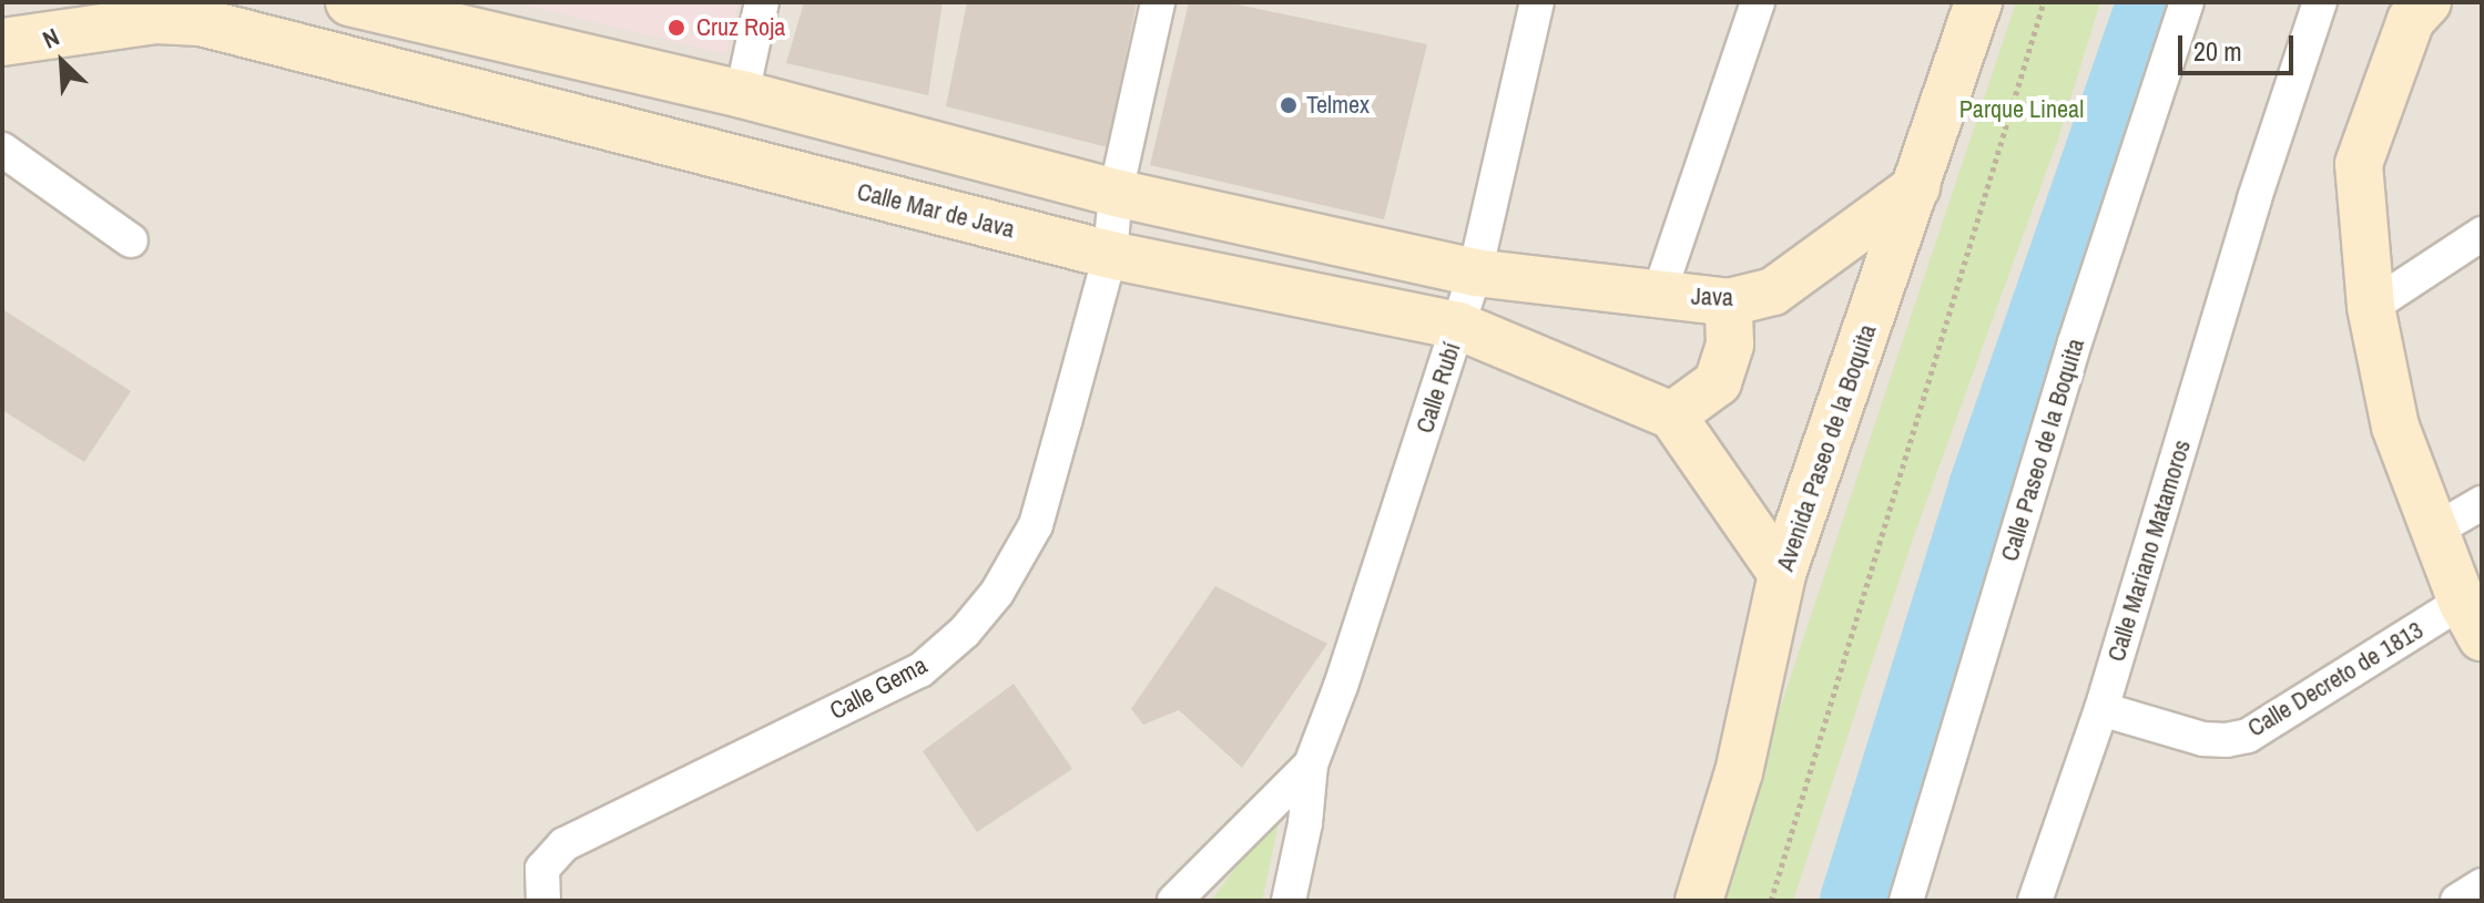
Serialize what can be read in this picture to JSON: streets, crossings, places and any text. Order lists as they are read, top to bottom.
{
  "streets": {
    "street": [
      "Calle Mar de Java",
      "Java",
      "Calle Rubí",
      "Avenida Paseo de la Boquita",
      "Calle Paseo de la Boquita",
      "Calle Mariano Matamoros",
      "Calle Decreto de 1813",
      "Calle Gema"
    ]
  },
  "crossings": [
    ["Calle Mar de Java", "Calle Rubí"],
    ["Calle Mar de Java", "Calle Gema"],
    ["Java", "Calle Rubí"],
    ["Java", "Avenida Paseo de la Boquita"],
    ["Calle Mariano Matamoros", "Calle Decreto de 1813"]
  ],
  "parks": ["Parque Lineal"],
  "places": ["Cruz Roja", "Telmex"],
  "scale_bar": "20 m",
  "north": "top left"
}
